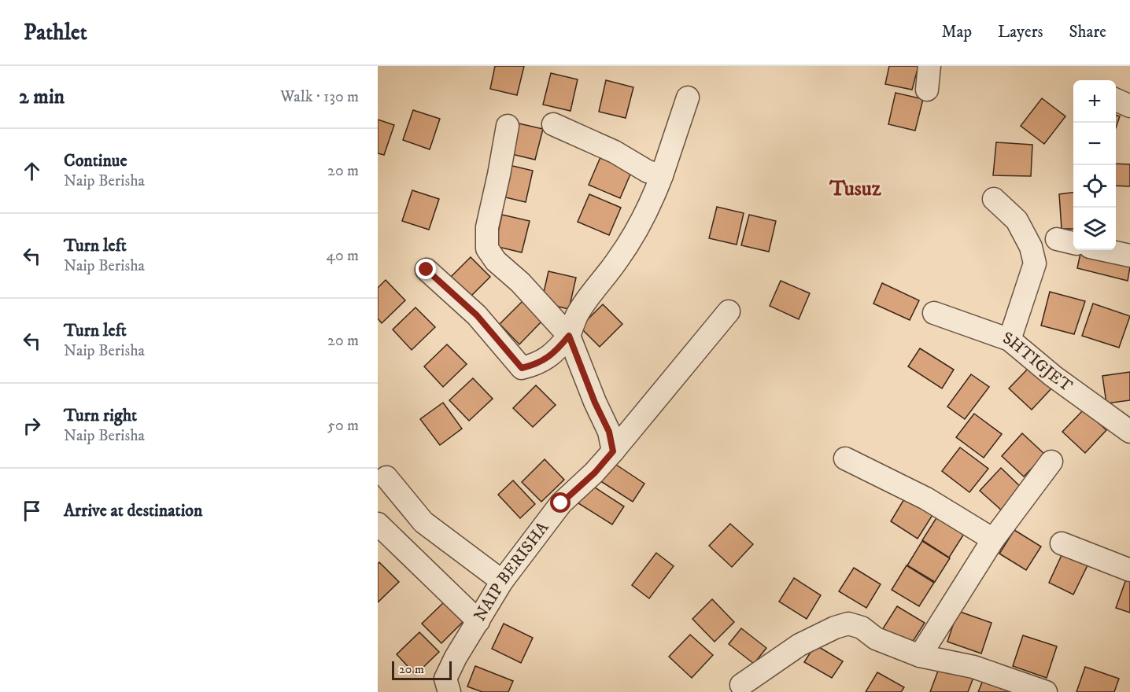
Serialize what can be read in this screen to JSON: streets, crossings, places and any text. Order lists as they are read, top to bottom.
{
  "streets": {
    "street": ["SHTIGJET", "NAIP BERISHA"]
  },
  "districts": ["Tusuz"],
  "scale_bar": "20 m",
  "page": {
    "header": "Pathlet",
    "nav": ["Map", "Layers", "Share"],
    "heading": ["2 min", "Walk · 130 m"],
    "map_buttons": ["+", "−"],
    "list": [
      ["Continue", "Naip Berisha", "20 m"],
      ["Turn left", "Naip Berisha", "40 m"],
      ["Turn left", "Naip Berisha", "20 m"],
      ["Turn right", "Naip Berisha", "50 m"],
      "Arrive at destination"
    ],
    "scale": "20 m"
  }
}
